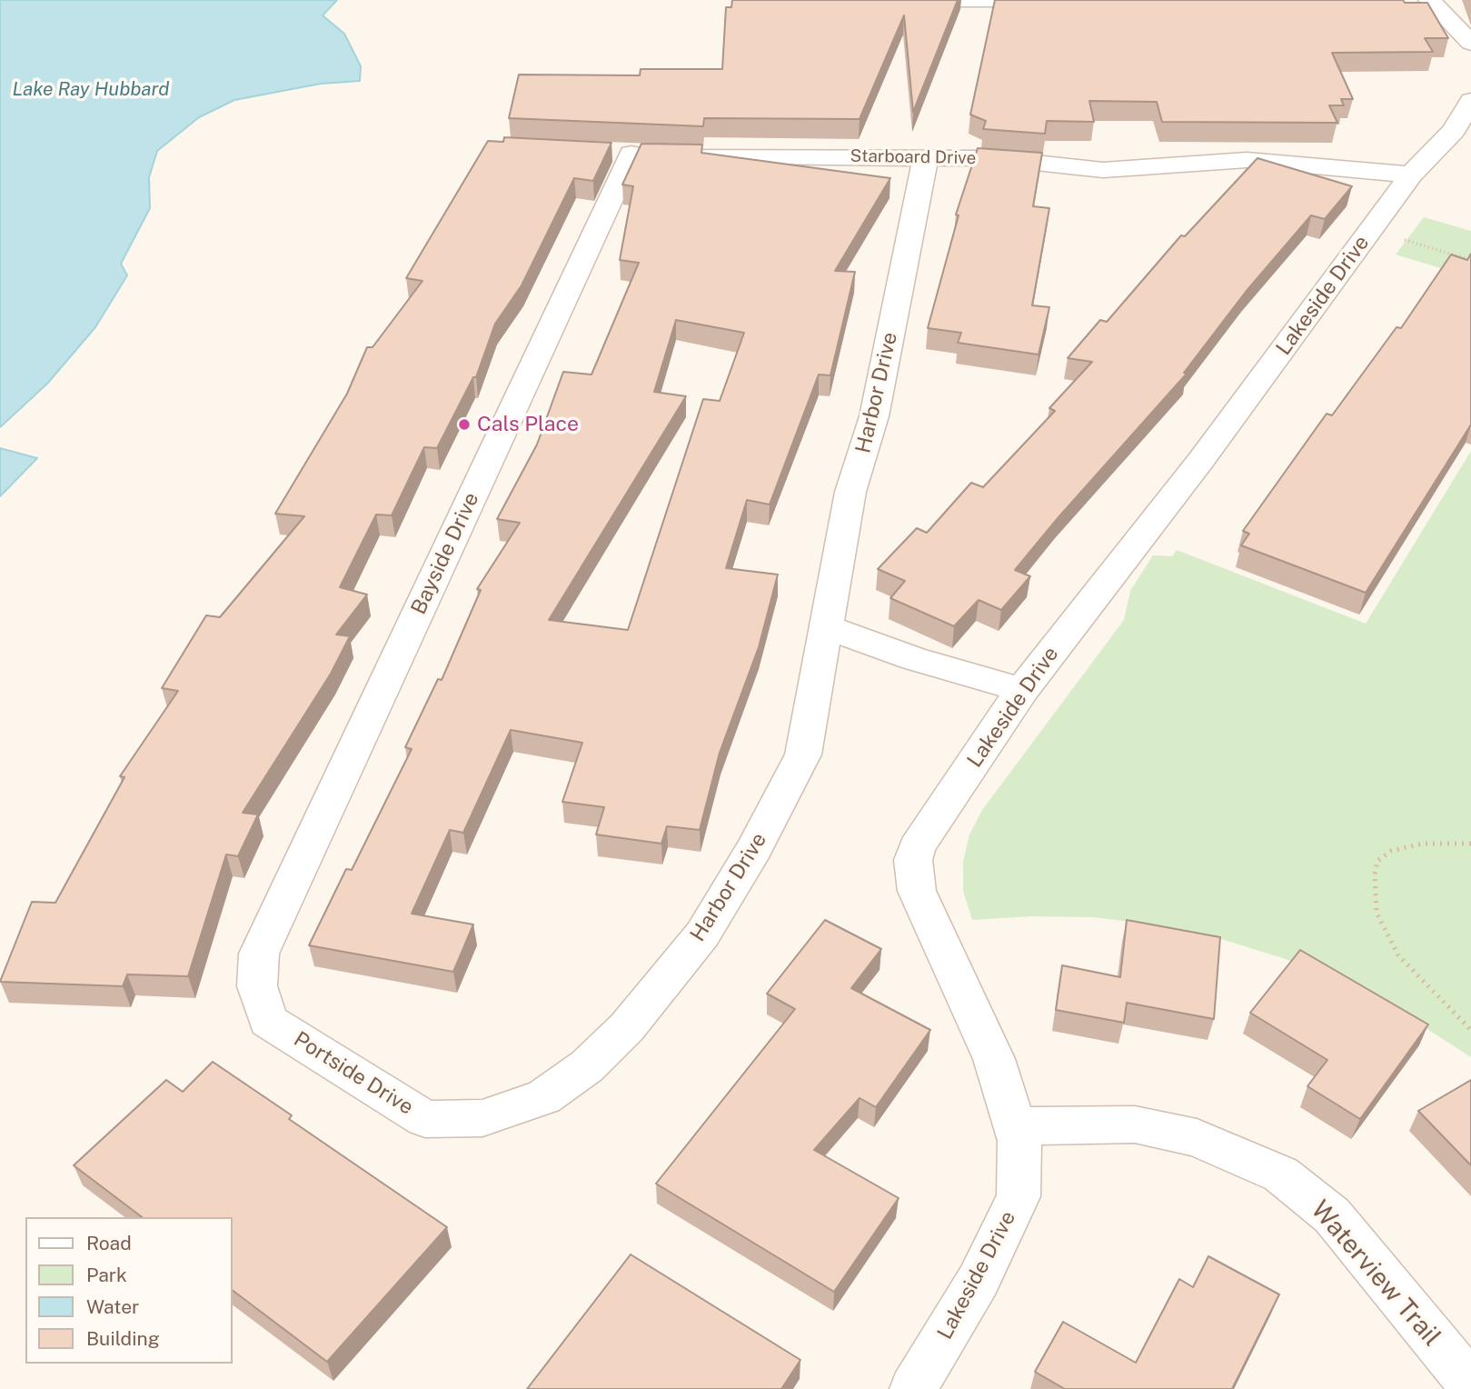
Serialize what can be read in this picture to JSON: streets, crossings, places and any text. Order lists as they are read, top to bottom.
{
  "streets": {
    "street": [
      "Starboard Drive",
      "Lakeside Drive",
      "Harbor Drive",
      "Bayside Drive",
      "Portside Drive",
      "Waterview Trail"
    ]
  },
  "crossings": [
    ["Starboard Drive", "Lakeside Drive"],
    ["Starboard Drive", "Harbor Drive"],
    ["Starboard Drive", "Bayside Drive"],
    ["Lakeside Drive", "Waterview Trail"],
    ["Harbor Drive", "Portside Drive"],
    ["Bayside Drive", "Portside Drive"]
  ],
  "water": ["Lake Ray Hubbard"],
  "places": ["Cals Place"],
  "legend": [
    "Road",
    "Park",
    "Water",
    "Building"
  ]
}
